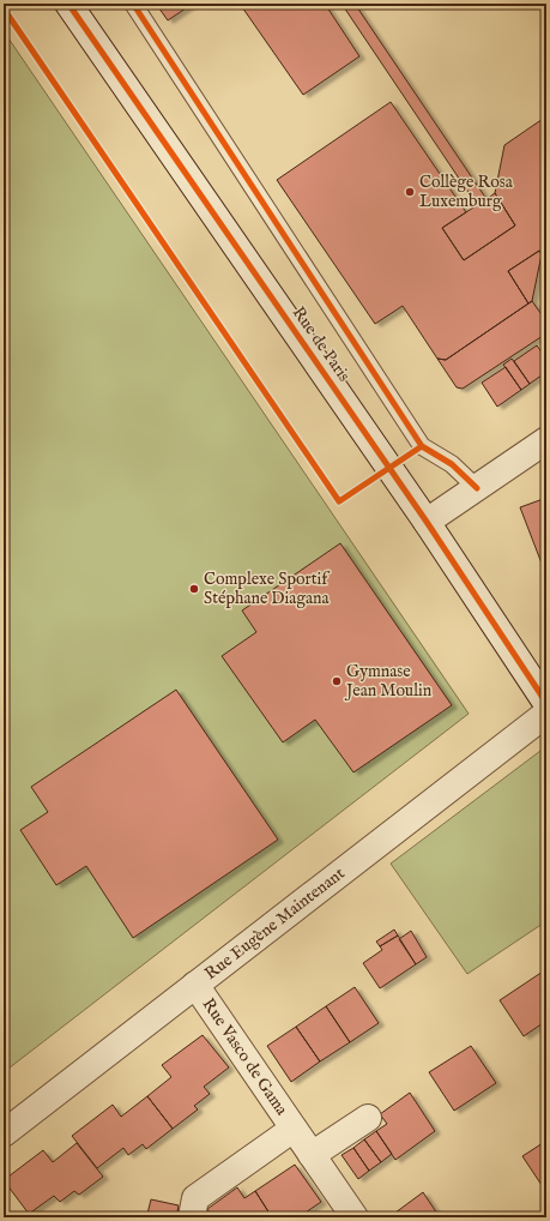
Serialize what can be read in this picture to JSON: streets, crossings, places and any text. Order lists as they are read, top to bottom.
{
  "streets": {
    "street": ["Rue de Paris", "Rue Eugène Maintenant", "Rue Vasco de Gama"]
  },
  "crossings": [
    ["Rue Eugène Maintenant", "Rue Vasco de Gama"]
  ],
  "places": ["Collège Rosa Luxemburg", "Complexe Sportif Stéphane Diagana", "Gymnase Jean Moulin"]
}
